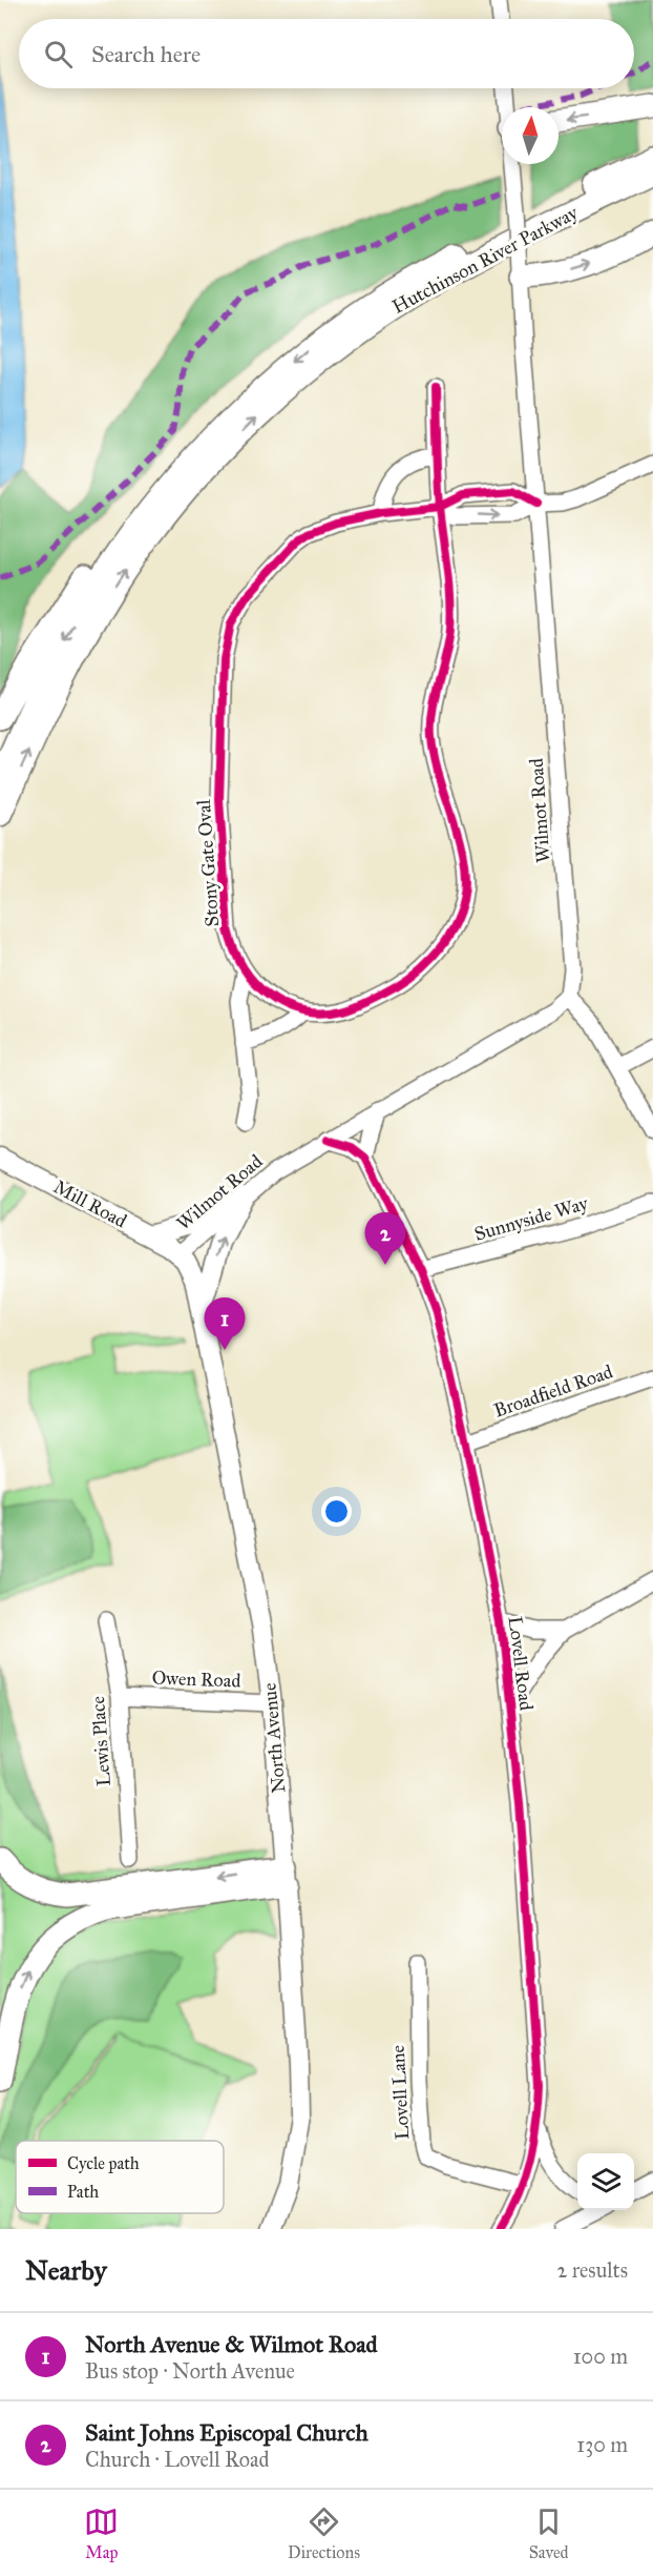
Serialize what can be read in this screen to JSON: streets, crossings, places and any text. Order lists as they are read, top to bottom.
{
  "streets": {
    "highway": ["Hutchinson River Parkway"],
    "main road": ["Mill Road", "North Avenue"],
    "street": [
      "Wilmot Road",
      "Stony Gate Oval",
      "Sunnyside Way",
      "Broadfield Road",
      "Lovell Road",
      "Owen Road",
      "Lewis Place",
      "Lovell Lane"
    ]
  },
  "crossings": [
    ["Wilmot Road", "Stony Gate Oval"],
    ["Wilmot Road", "Mill Road"],
    ["Wilmot Road", "North Avenue"],
    ["Mill Road", "North Avenue"],
    ["Sunnyside Way", "Lovell Road"],
    ["Broadfield Road", "Lovell Road"],
    ["Lovell Road", "Lovell Lane"],
    ["Owen Road", "North Avenue"],
    ["Owen Road", "Lewis Place"]
  ],
  "legend": ["Cycle path", "Path"],
  "north": "top",
  "page": {
    "search": "Search here",
    "pins": ["2", "1"],
    "heading": ["Nearby", "2 results"],
    "list": [
      {
        "mark": "1",
        "name": "North Avenue & Wilmot Road",
        "note": "Bus stop · North Avenue",
        "value": "100 m"
      },
      {
        "mark": "2",
        "name": "Saint Johns Episcopal Church",
        "note": "Church · Lovell Road",
        "value": "130 m"
      }
    ],
    "nav": ["Map", "Directions", "Saved"]
  }
}
